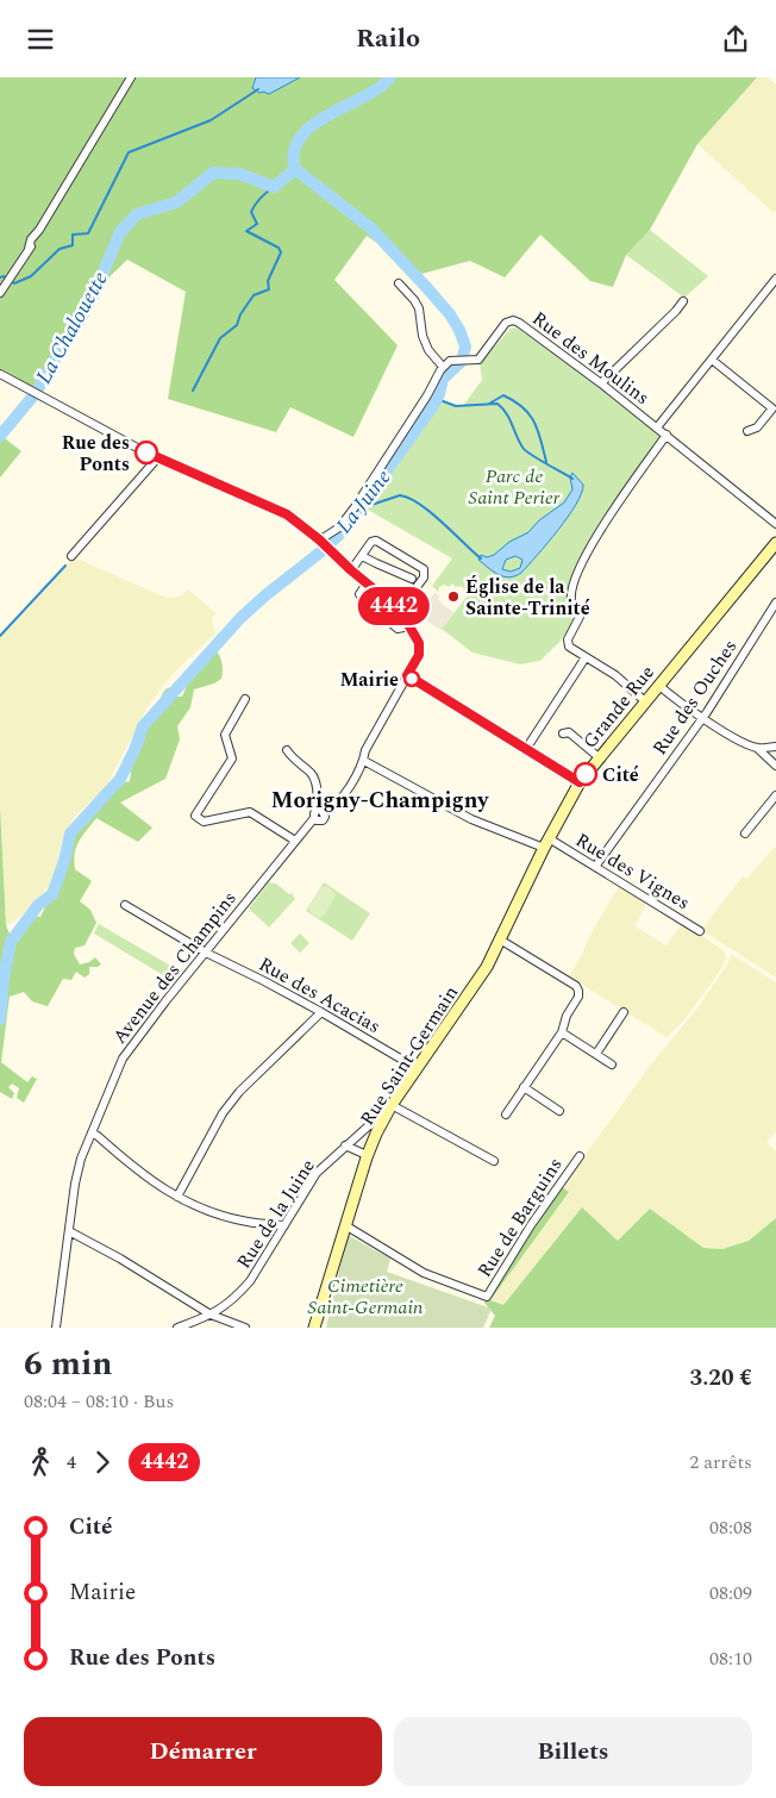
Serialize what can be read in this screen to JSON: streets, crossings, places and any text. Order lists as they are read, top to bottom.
{
  "streets": {
    "main road": ["Grande Rue", "Rue Saint-Germain"],
    "street": [
      "Rue des Moulins",
      "Rue des Ouches",
      "Rue des Vignes",
      "Avenue des Champins",
      "Rue des Acacias",
      "Rue de la Juine",
      "Rue de Barguins"
    ]
  },
  "crossings": [
    ["Rue des Ouches", "Rue des Vignes"],
    ["Grande Rue", "Rue des Vignes"],
    ["Grande Rue", "Rue Saint-Germain"],
    ["Rue des Vignes", "Avenue des Champins"],
    ["Avenue des Champins", "Rue des Acacias"],
    ["Rue des Acacias", "Rue Saint-Germain"],
    ["Rue Saint-Germain", "Rue de la Juine"],
    ["Rue Saint-Germain", "Rue de Barguins"]
  ],
  "districts": ["Morigny-Champigny"],
  "water": ["La Chalouette", "La Juine"],
  "parks": ["Parc de Saint Perier", "Cimetière Saint-Germain"],
  "places": [
    "Rue des Ponts",
    "Église de la Sainte-Trinité",
    "Mairie",
    "Cité"
  ],
  "lines": ["bus line 4442"],
  "page": {
    "header": "Railo",
    "on_map": "4442",
    "heading": ["6 min", "08:04 – 08:10 · Bus", "3.20 €"],
    "legs": ["4", "4442", "2 arrêts"],
    "list": [
      {
        "name": "Cité",
        "value": "08:08"
      },
      {
        "name": "Mairie",
        "value": "08:09"
      },
      {
        "name": "Rue des Ponts",
        "value": "08:10"
      }
    ],
    "buttons": ["Démarrer", "Billets"]
  }
}
